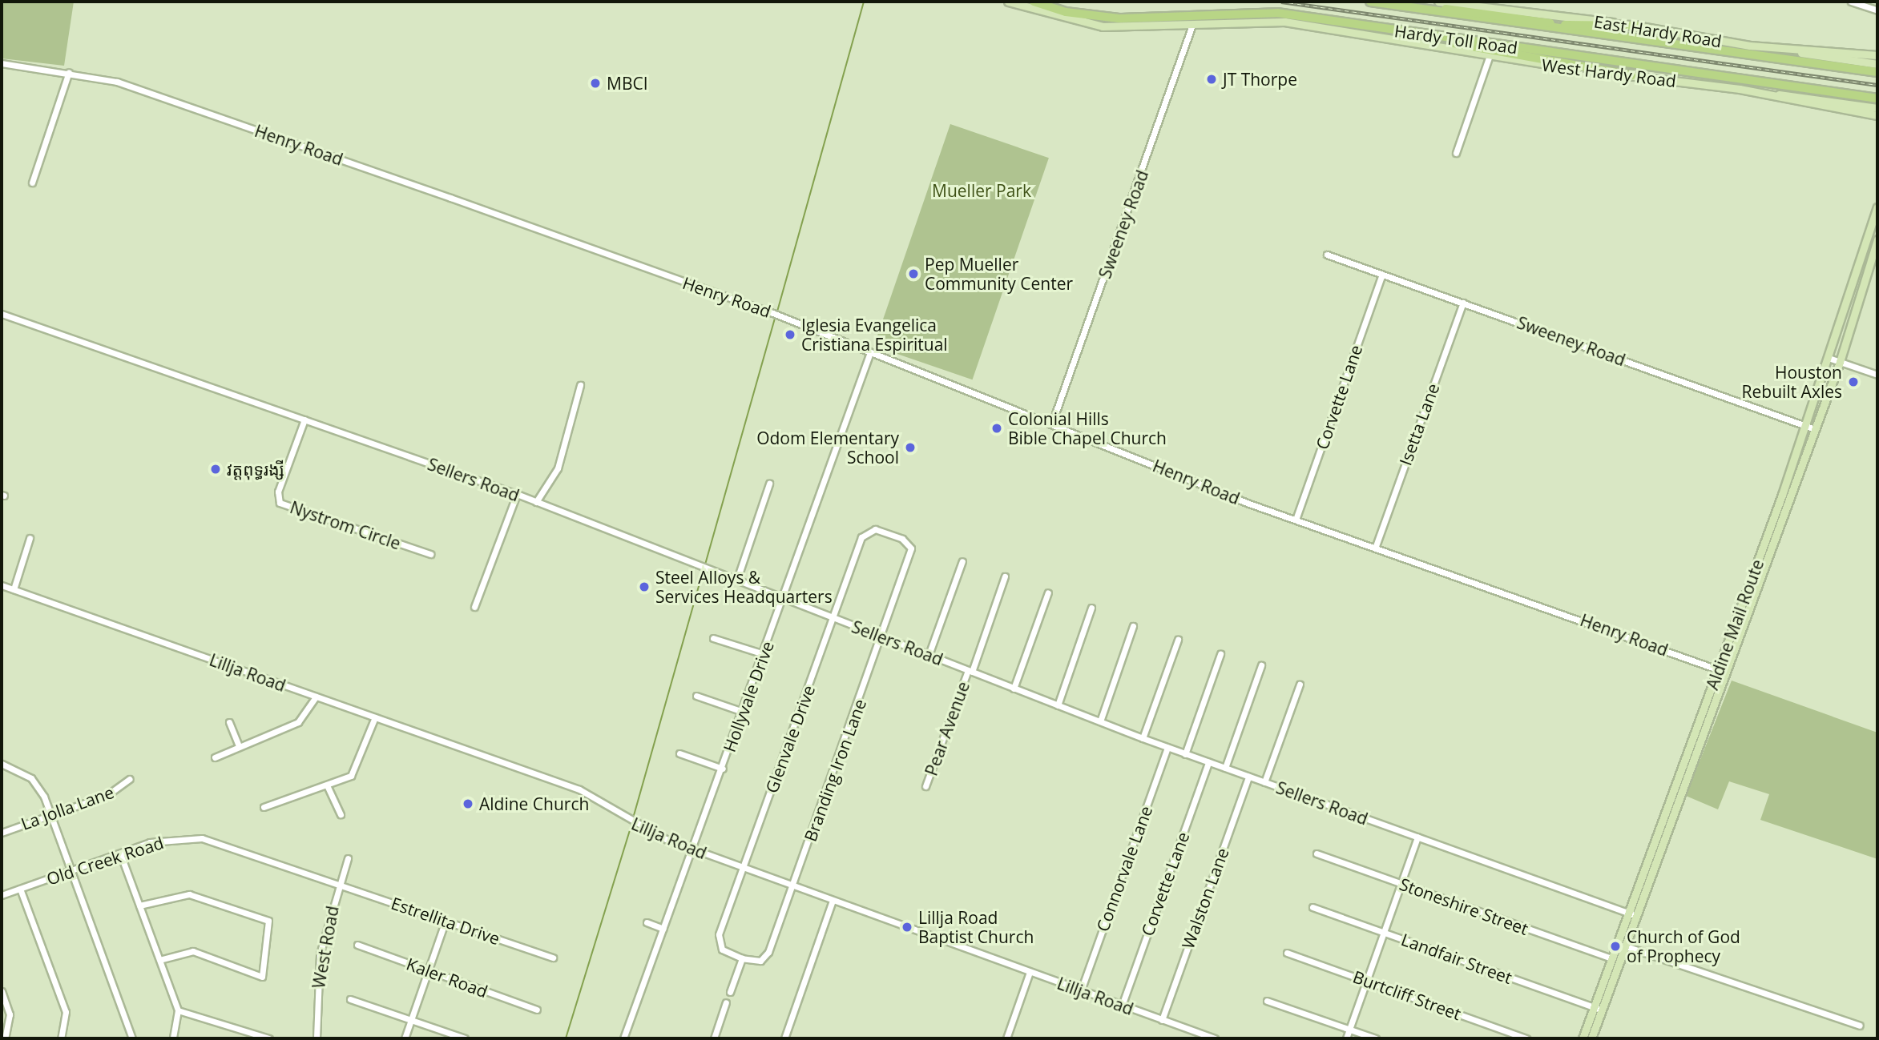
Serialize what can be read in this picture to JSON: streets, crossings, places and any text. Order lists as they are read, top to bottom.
{
  "streets": {
    "highway": ["Hardy Toll Road"],
    "main road": ["East Hardy Road", "West Hardy Road", "Aldine Mail Route"],
    "street": [
      "Henry Road",
      "Sweeney Road",
      "Corvette Lane",
      "Isetta Lane",
      "Sellers Road",
      "Nystrom Circle",
      "Lillja Road",
      "Hollyvale Drive",
      "Pear Avenue",
      "Glenvale Drive",
      "Branding Iron Lane",
      "La Jolla Lane",
      "Old Creek Road",
      "Connorvale Lane",
      "Walston Lane",
      "Stoneshire Street",
      "Estrellita Drive",
      "West Road",
      "Landfair Street",
      "Kaler Road",
      "Burtcliff Street"
    ]
  },
  "crossings": [
    ["West Hardy Road", "Sweeney Road"],
    ["Henry Road", "Sweeney Road"],
    ["Henry Road", "Corvette Lane"],
    ["Henry Road", "Isetta Lane"],
    ["Henry Road", "Aldine Mail Route"],
    ["Henry Road", "Hollyvale Drive"],
    ["Sweeney Road", "Corvette Lane"],
    ["Sweeney Road", "Isetta Lane"],
    ["Sweeney Road", "Aldine Mail Route"],
    ["Corvette Lane", "Sellers Road"],
    ["Corvette Lane", "Lillja Road"],
    ["Sellers Road", "Nystrom Circle"],
    ["Sellers Road", "Aldine Mail Route"],
    ["Sellers Road", "Hollyvale Drive"],
    ["Sellers Road", "Pear Avenue"],
    ["Sellers Road", "Glenvale Drive"],
    ["Sellers Road", "Branding Iron Lane"],
    ["Sellers Road", "Connorvale Lane"],
    ["Sellers Road", "Walston Lane"],
    ["Aldine Mail Route", "Stoneshire Street"],
    ["Aldine Mail Route", "Landfair Street"],
    ["Lillja Road", "Hollyvale Drive"],
    ["Lillja Road", "Glenvale Drive"],
    ["Lillja Road", "Branding Iron Lane"],
    ["Lillja Road", "Connorvale Lane"],
    ["Lillja Road", "Walston Lane"],
    ["Glenvale Drive", "Branding Iron Lane"],
    ["Old Creek Road", "Estrellita Drive"],
    ["Old Creek Road", "West Road"],
    ["Estrellita Drive", "West Road"]
  ],
  "parks": ["Mueller Park"],
  "places": [
    "JT Thorpe",
    "MBCI",
    "Pep Mueller Community Center",
    "Iglesia Evangelica Cristiana Espiritual",
    "Houston Rebuilt Axles",
    "Colonial Hills Bible Chapel Church",
    "Odom Elementary School",
    "វត្តពុទ្ធរង្សី",
    "Steel Alloys & Services Headquarters",
    "Aldine Church",
    "Lillja Road Baptist Church",
    "Church of God of Prophecy"
  ]
}
